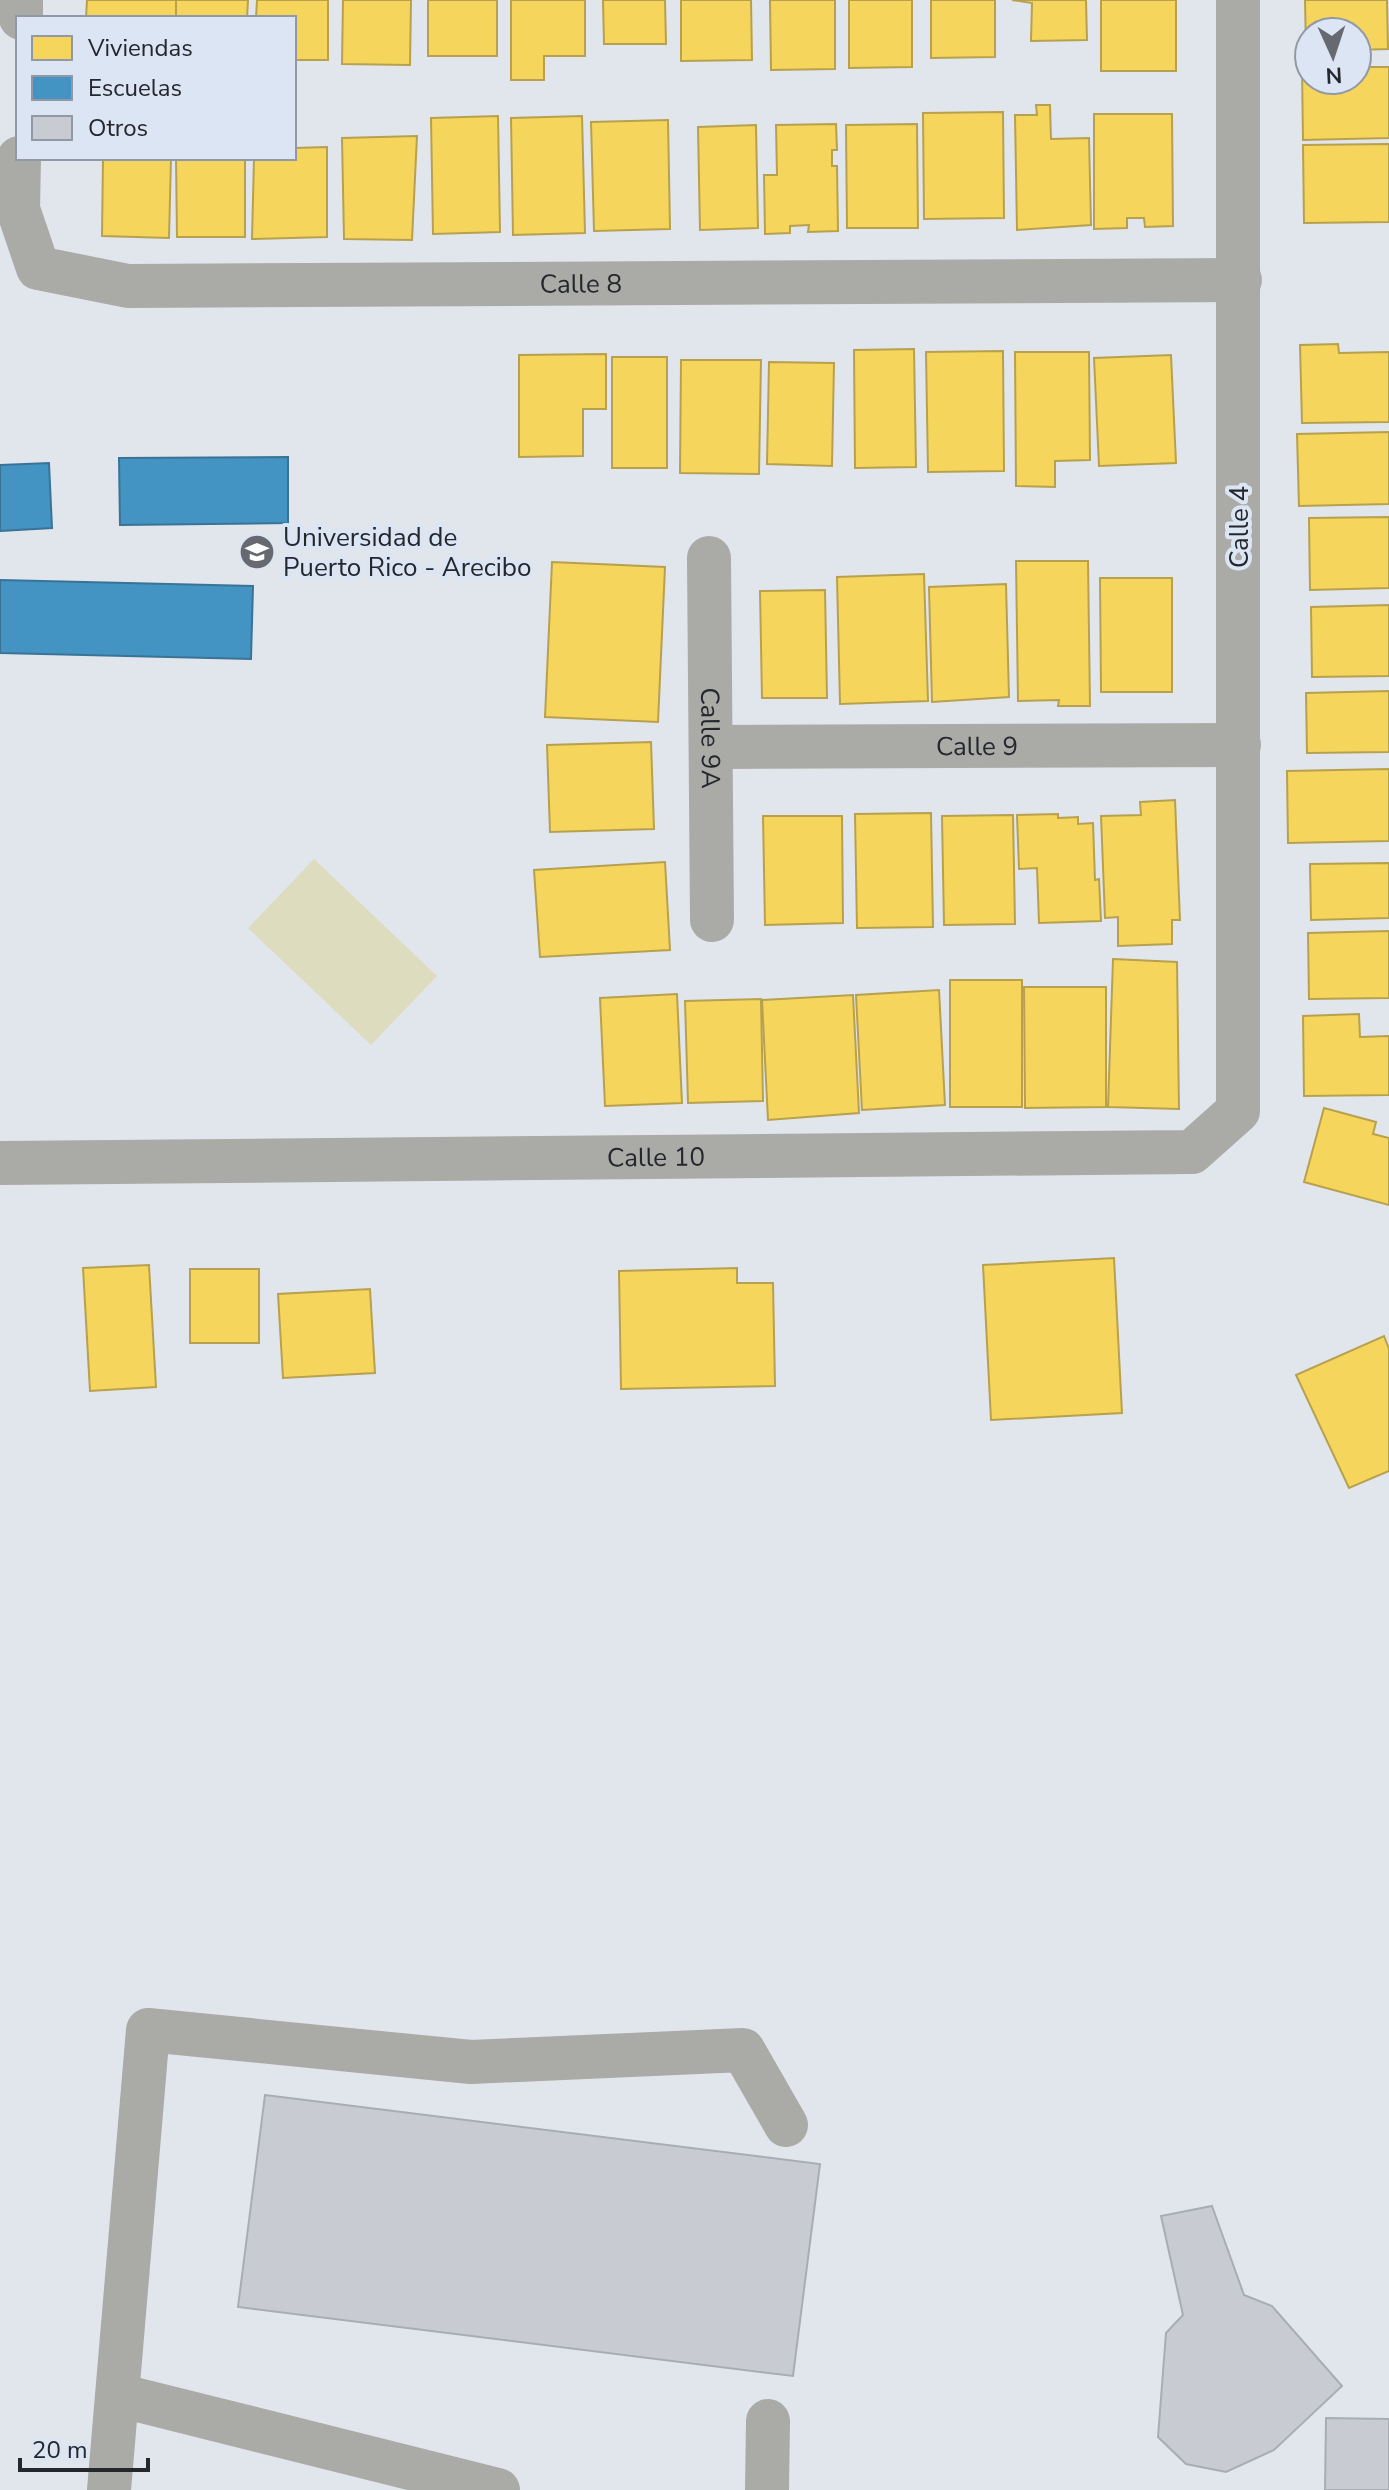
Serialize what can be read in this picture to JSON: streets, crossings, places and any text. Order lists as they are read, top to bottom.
{
  "streets": {
    "street": [
      "Calle 8",
      "Calle 4",
      "Calle 9A",
      "Calle 9",
      "Calle 10"
    ]
  },
  "crossings": [
    ["Calle 8", "Calle 4"],
    ["Calle 4", "Calle 9"],
    ["Calle 4", "Calle 10"],
    ["Calle 9A", "Calle 9"]
  ],
  "places": {
    "school or university": ["Universidad de Puerto Rico - Arecibo"]
  },
  "legend": ["Viviendas", "Escuelas", "Otros"],
  "scale_bar": "20 m",
  "north": "bottom"
}
